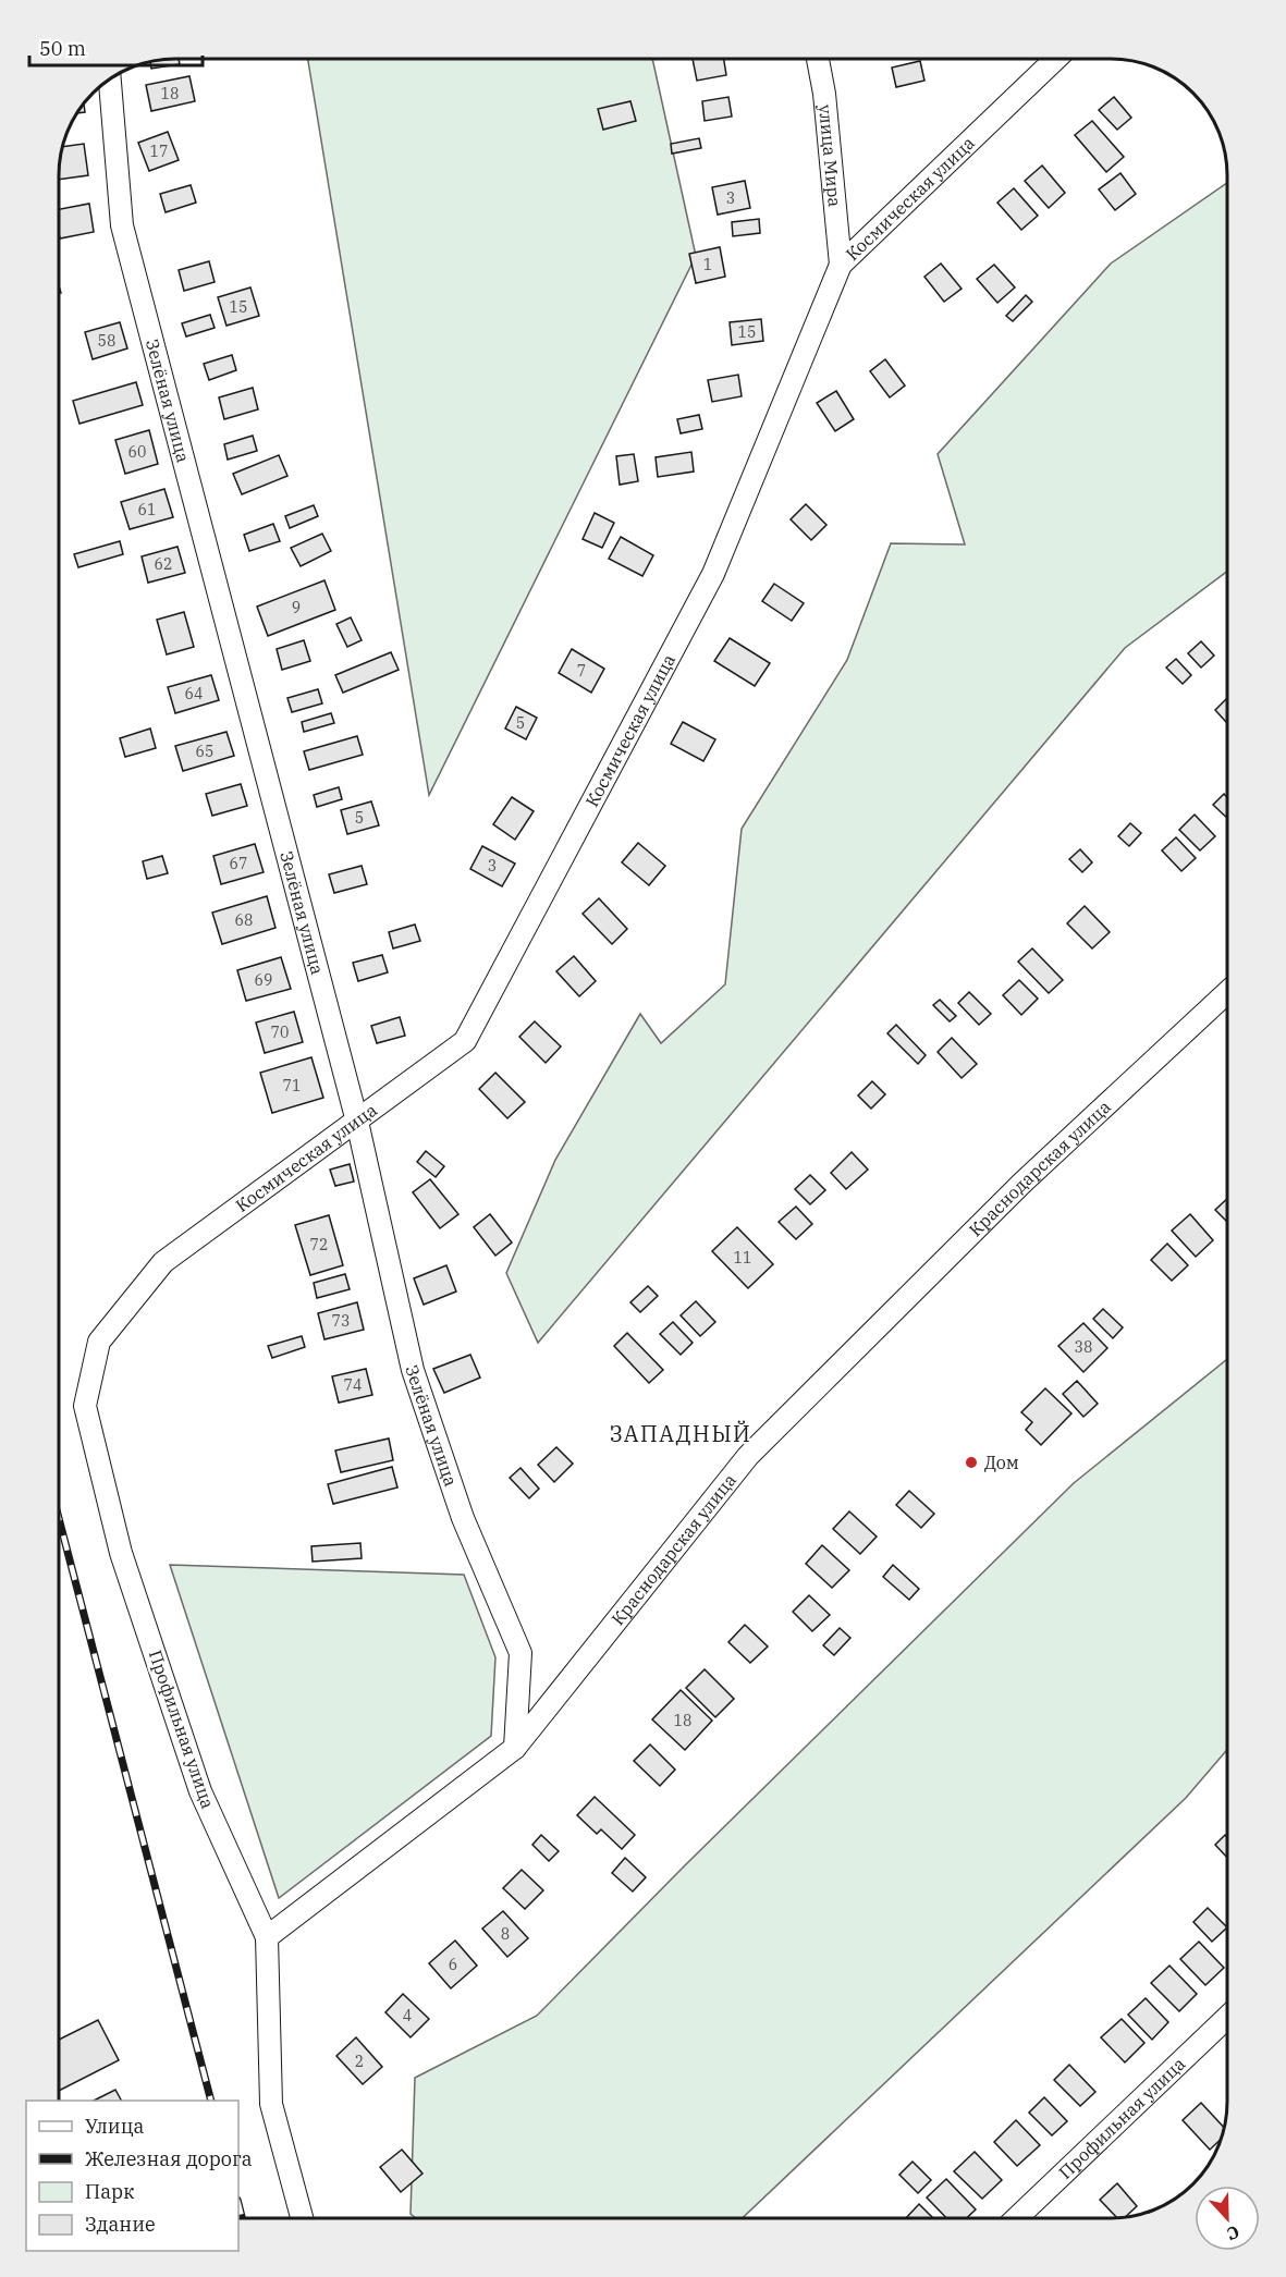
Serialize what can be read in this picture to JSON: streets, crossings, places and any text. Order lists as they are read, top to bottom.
{
  "streets": {
    "street": [
      "улица Мира",
      "Космическая улица",
      "Зелёная улица",
      "Краснодарская улица",
      "Профильная улица"
    ]
  },
  "crossings": [
    ["улица Мира", "Космическая улица"],
    ["Космическая улица", "Зелёная улица"],
    ["Космическая улица", "Профильная улица"],
    ["Зелёная улица", "Краснодарская улица"],
    ["Краснодарская улица", "Профильная улица"]
  ],
  "districts": ["ЗАПАДНЫЙ"],
  "places": ["Дом"],
  "house_numbers": [
    "18",
    "17",
    "3",
    "1",
    "15",
    "15",
    "58",
    "60",
    "61",
    "62",
    "9",
    "7",
    "64",
    "5",
    "65",
    "5",
    "67",
    "3",
    "68",
    "69",
    "70",
    "71",
    "72",
    "11",
    "73",
    "38",
    "74",
    "18",
    "8",
    "6",
    "4",
    "2"
  ],
  "legend": [
    "Улица",
    "Железная дорога",
    "Парк",
    "Здание"
  ],
  "scale_bar": "50 m",
  "north": "bottom"
}
